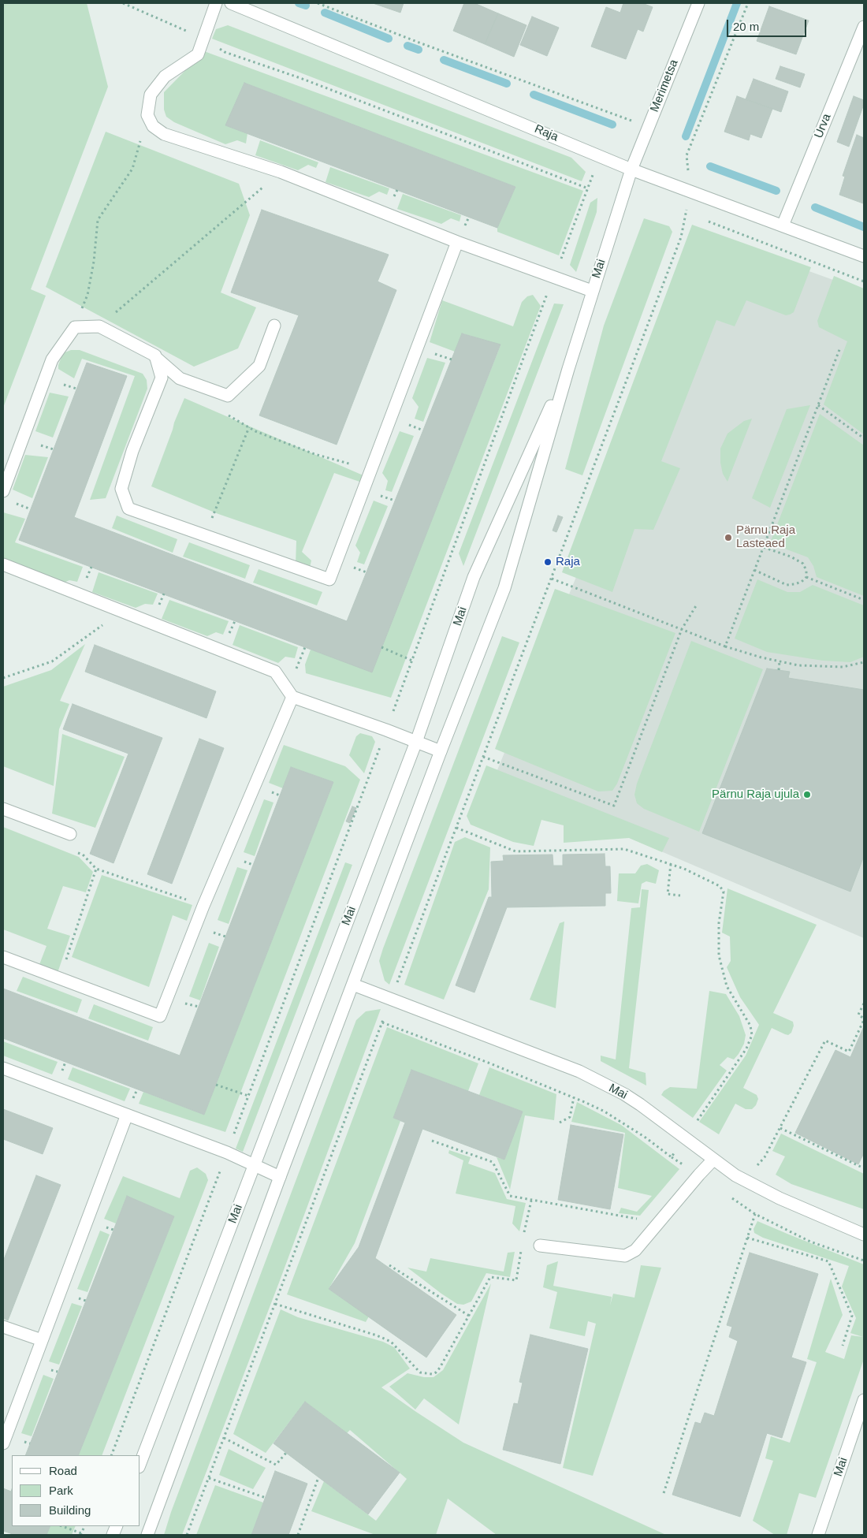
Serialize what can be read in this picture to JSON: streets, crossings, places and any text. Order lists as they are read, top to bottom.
{
  "streets": {
    "street": [
      "Merimetsa",
      "Urva",
      "Raja",
      "Mai"
    ]
  },
  "crossings": [
    ["Merimetsa", "Raja"],
    ["Merimetsa", "Mai"],
    ["Urva", "Raja"],
    ["Raja", "Mai"]
  ],
  "places": ["Pärnu Raja Lasteaed", "Raja", "Pärnu Raja ujula"],
  "legend": ["Road", "Park", "Building"],
  "scale_bar": "20 m"
}
